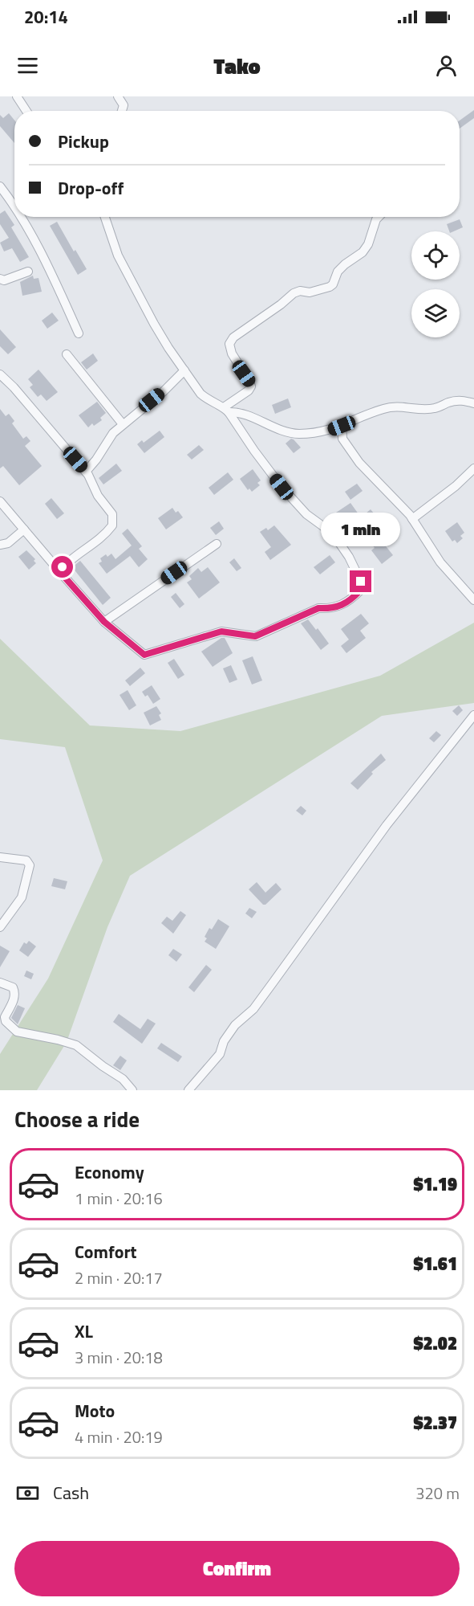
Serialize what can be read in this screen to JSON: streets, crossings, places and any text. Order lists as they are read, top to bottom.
{
  "page": {
    "status": "20:14",
    "header": "Tako",
    "banner": ["Pickup", "Drop-off"],
    "bubble": "1 min",
    "heading": "Choose a ride",
    "list": [
      {
        "name": "Economy",
        "note": "1 min · 20:16",
        "value": "$1.19"
      },
      {
        "name": "Comfort",
        "note": "2 min · 20:17",
        "value": "$1.61"
      },
      {
        "name": "XL",
        "note": "3 min · 20:18",
        "value": "$2.02"
      },
      {
        "name": "Moto",
        "note": "4 min · 20:19",
        "value": "$2.37"
      }
    ],
    "pay": ["Cash", "320 m"],
    "buttons": "Confirm"
  }
}
